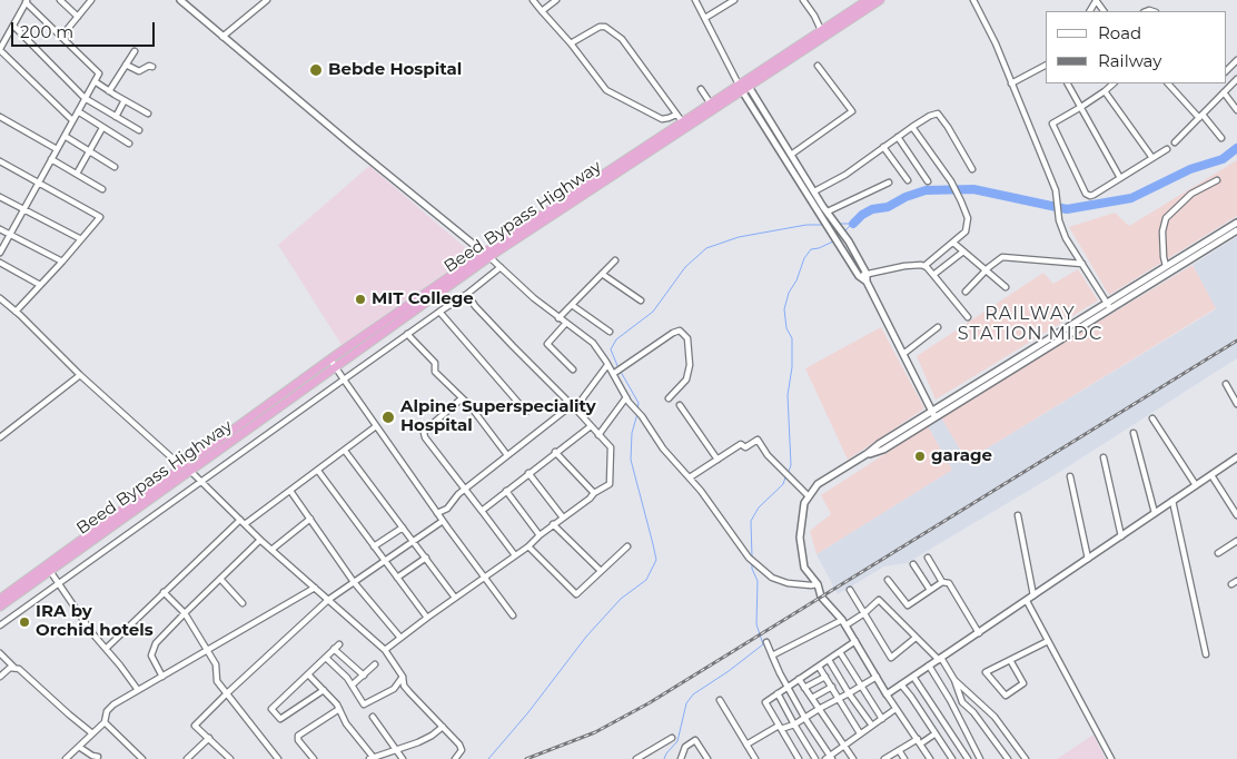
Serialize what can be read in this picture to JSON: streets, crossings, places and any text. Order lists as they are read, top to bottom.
{
  "streets": {
    "highway": ["Beed Bypass Highway"]
  },
  "districts": ["RAILWAY STATION MIDC"],
  "places": [
    "Bebde Hospital",
    "MIT College",
    "Alpine Superspeciality Hospital",
    "garage",
    "IRA by Orchid hotels"
  ],
  "legend": ["Road", "Railway"],
  "scale_bar": "200 m"
}
